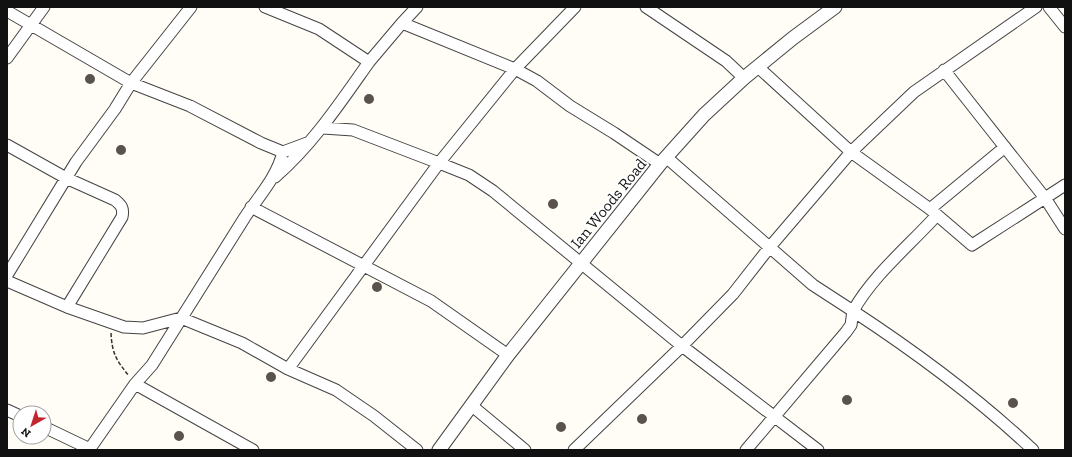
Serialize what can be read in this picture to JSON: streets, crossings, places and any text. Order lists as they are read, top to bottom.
{
  "streets": {
    "street": ["Ian Woods Road"]
  },
  "north": "bottom left"
}
